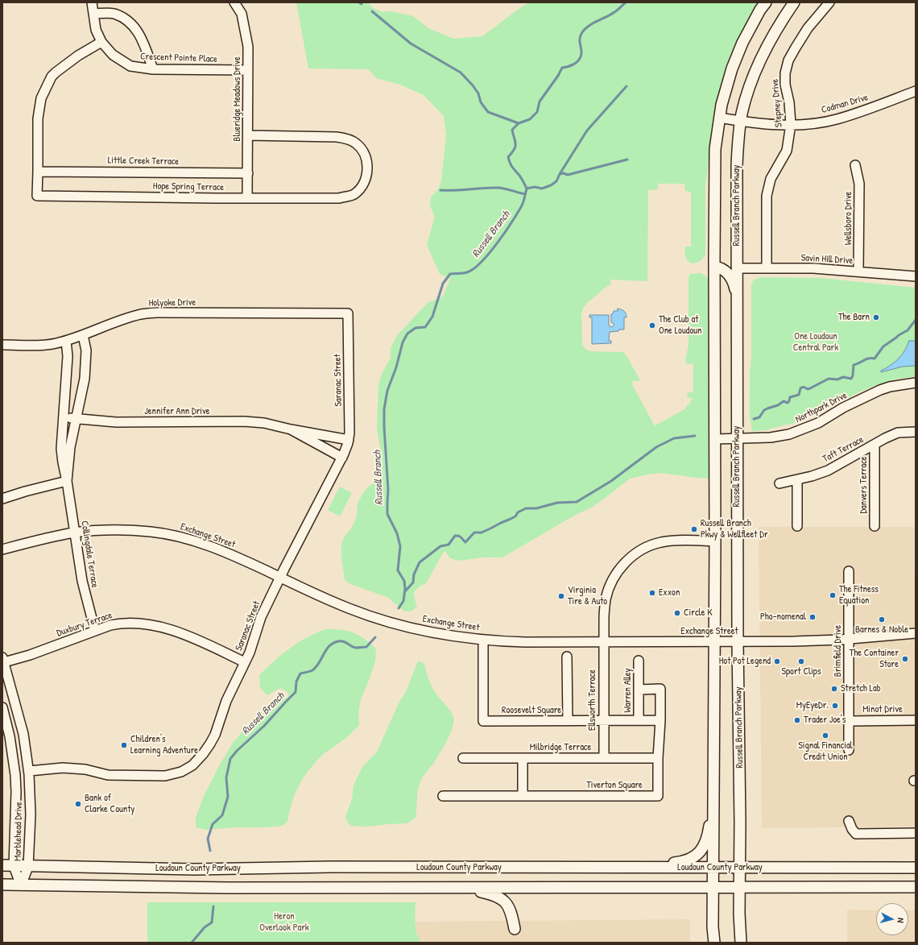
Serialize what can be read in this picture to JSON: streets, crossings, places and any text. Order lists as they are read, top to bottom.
{
  "streets": {
    "main road": ["Russell Branch Parkway", "Loudoun County Parkway"],
    "street": [
      "Crescent Pointe Place",
      "Blueridge Meadows Drive",
      "Stepney Drive",
      "Codman Drive",
      "Little Creek Terrace",
      "Hope Spring Terrace",
      "Wellsboro Drive",
      "Savin Hill Drive",
      "Holyoke Drive",
      "Saranac Street",
      "Northpark Drive",
      "Jennifer Ann Drive",
      "Taft Terrace",
      "Danvers Terrace",
      "Exchange Street",
      "Collingdale Terrace",
      "Duxbury Terrace",
      "Brimfield Drive",
      "Warren Alley",
      "Ellsworth Terrace",
      "Minot Drive",
      "Roosevelt Square",
      "Milbridge Terrace",
      "Tiverton Square",
      "Marblehead Drive"
    ]
  },
  "crossings": [
    ["Crescent Pointe Place", "Blueridge Meadows Drive"],
    ["Crescent Pointe Place", "Hope Spring Terrace"],
    ["Blueridge Meadows Drive", "Little Creek Terrace"],
    ["Blueridge Meadows Drive", "Hope Spring Terrace"],
    ["Stepney Drive", "Codman Drive"],
    ["Stepney Drive", "Savin Hill Drive"],
    ["Codman Drive", "Russell Branch Parkway"],
    ["Little Creek Terrace", "Hope Spring Terrace"],
    ["Russell Branch Parkway", "Savin Hill Drive"],
    ["Russell Branch Parkway", "Northpark Drive"],
    ["Russell Branch Parkway", "Exchange Street"],
    ["Russell Branch Parkway", "Loudoun County Parkway"],
    ["Wellsboro Drive", "Savin Hill Drive"],
    ["Holyoke Drive", "Saranac Street"],
    ["Holyoke Drive", "Collingdale Terrace"],
    ["Saranac Street", "Jennifer Ann Drive"],
    ["Saranac Street", "Exchange Street"],
    ["Saranac Street", "Duxbury Terrace"],
    ["Saranac Street", "Marblehead Drive"],
    ["Jennifer Ann Drive", "Collingdale Terrace"],
    ["Taft Terrace", "Danvers Terrace"],
    ["Exchange Street", "Collingdale Terrace"],
    ["Exchange Street", "Brimfield Drive"],
    ["Exchange Street", "Ellsworth Terrace"],
    ["Exchange Street", "Roosevelt Square"],
    ["Collingdale Terrace", "Duxbury Terrace"],
    ["Duxbury Terrace", "Marblehead Drive"],
    ["Brimfield Drive", "Minot Drive"],
    ["Warren Alley", "Roosevelt Square"],
    ["Warren Alley", "Tiverton Square"],
    ["Ellsworth Terrace", "Roosevelt Square"],
    ["Ellsworth Terrace", "Milbridge Terrace"],
    ["Roosevelt Square", "Tiverton Square"],
    ["Milbridge Terrace", "Tiverton Square"],
    ["Marblehead Drive", "Loudoun County Parkway"]
  ],
  "water": ["Russell Branch"],
  "parks": ["One Loudoun Central Park", "Heron Overlook Park"],
  "places": [
    "The Barn",
    "The Club at One Loudoun",
    "Russell Branch Pkwy & Wellfleet Dr",
    "Exxon",
    "The Fitness Equation",
    "Virginia Tire & Auto",
    "Circle K",
    "Pho-nomenal",
    "Barnes & Noble",
    "The Container Store",
    "Hot Pot Legend",
    "Sport Clips",
    "Stretch Lab",
    "MyEyeDr.",
    "Trader Joe's",
    "Signal Financial Credit Union",
    "Children's Learning Adventure",
    "Bank of Clarke County"
  ],
  "north": "right"
}
